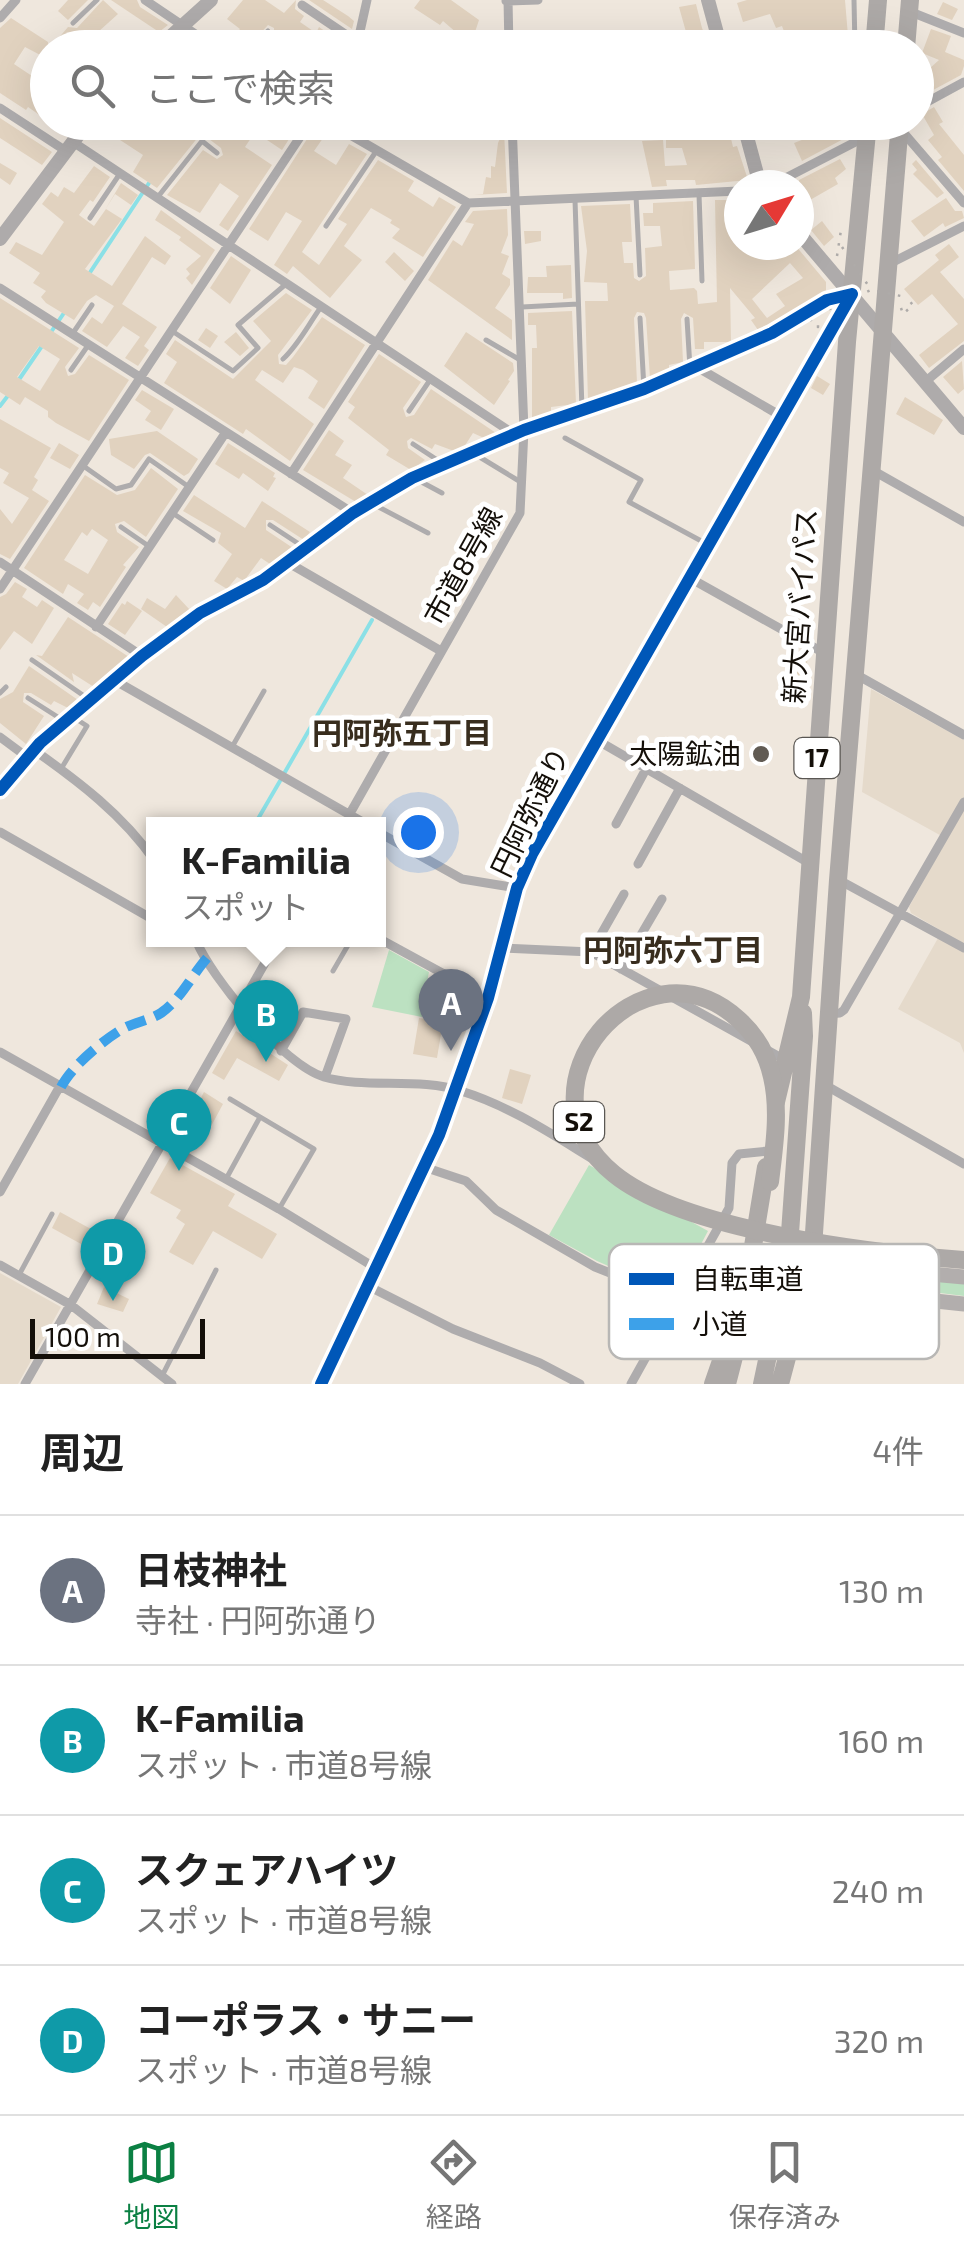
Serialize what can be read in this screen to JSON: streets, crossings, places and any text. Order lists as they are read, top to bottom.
{
  "streets": {
    "highway": ["新大宮バイパス", "17", "S2"],
    "street": ["市道8号線", "円阿弥通り"]
  },
  "crossings": [
    ["新大宮バイパス", "17"],
    ["新大宮バイパス", "円阿弥通り"]
  ],
  "districts": ["円阿弥五丁目", "円阿弥六丁目"],
  "places": ["太陽鉱油"],
  "legend": ["自転車道", "小道"],
  "scale_bar": "100 m",
  "north": "top right",
  "page": {
    "search": "ここで検索",
    "popup": ["K-Familia", "スポット"],
    "pins": [
      "A",
      "B",
      "C",
      "D"
    ],
    "scale": "100 m",
    "heading": ["周辺", "4件"],
    "list": [
      {
        "mark": "A",
        "name": "日枝神社",
        "note": "寺社 · 円阿弥通り",
        "value": "130 m"
      },
      {
        "mark": "B",
        "name": "K-Familia",
        "note": "スポット · 市道8号線",
        "value": "160 m"
      },
      {
        "mark": "C",
        "name": "スクェアハイツ",
        "note": "スポット · 市道8号線",
        "value": "240 m"
      },
      {
        "mark": "D",
        "name": "コーポラス・サニー",
        "note": "スポット · 市道8号線",
        "value": "320 m"
      }
    ],
    "nav": ["地図", "経路", "保存済み"]
  }
}
